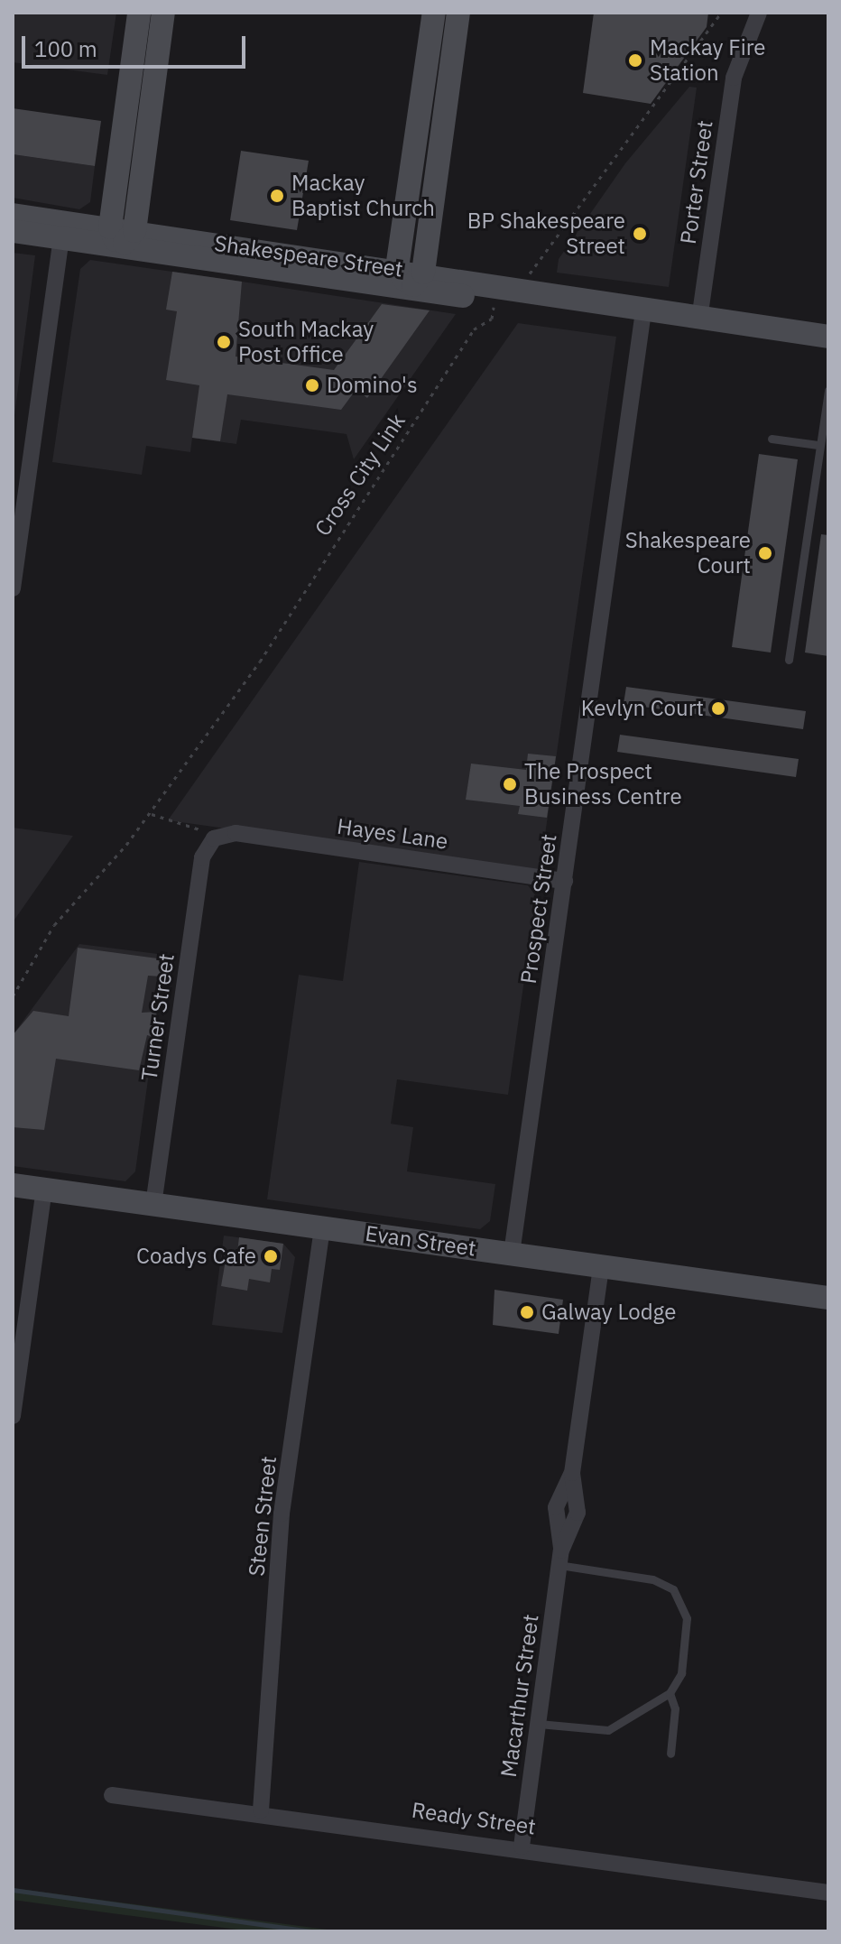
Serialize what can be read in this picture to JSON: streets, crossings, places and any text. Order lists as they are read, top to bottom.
{
  "streets": {
    "street": [
      "Porter Street",
      "Shakespeare Street",
      "Hayes Lane",
      "Prospect Street",
      "Turner Street",
      "Evan Street",
      "Steen Street",
      "Macarthur Street",
      "Ready Street"
    ],
    "path": ["Cross City Link"]
  },
  "crossings": [
    ["Porter Street", "Shakespeare Street"],
    ["Shakespeare Street", "Cross City Link"],
    ["Shakespeare Street", "Prospect Street"],
    ["Hayes Lane", "Prospect Street"],
    ["Hayes Lane", "Turner Street"],
    ["Prospect Street", "Evan Street"],
    ["Turner Street", "Evan Street"],
    ["Evan Street", "Steen Street"],
    ["Evan Street", "Macarthur Street"],
    ["Steen Street", "Ready Street"],
    ["Macarthur Street", "Ready Street"]
  ],
  "places": [
    "Mackay Fire Station",
    "Mackay Baptist Church",
    "BP Shakespeare Street",
    "South Mackay Post Office",
    "Domino's",
    "Shakespeare Court",
    "Kevlyn Court",
    "The Prospect Business Centre",
    "Coadys Cafe",
    "Galway Lodge"
  ],
  "scale_bar": "100 m"
}
